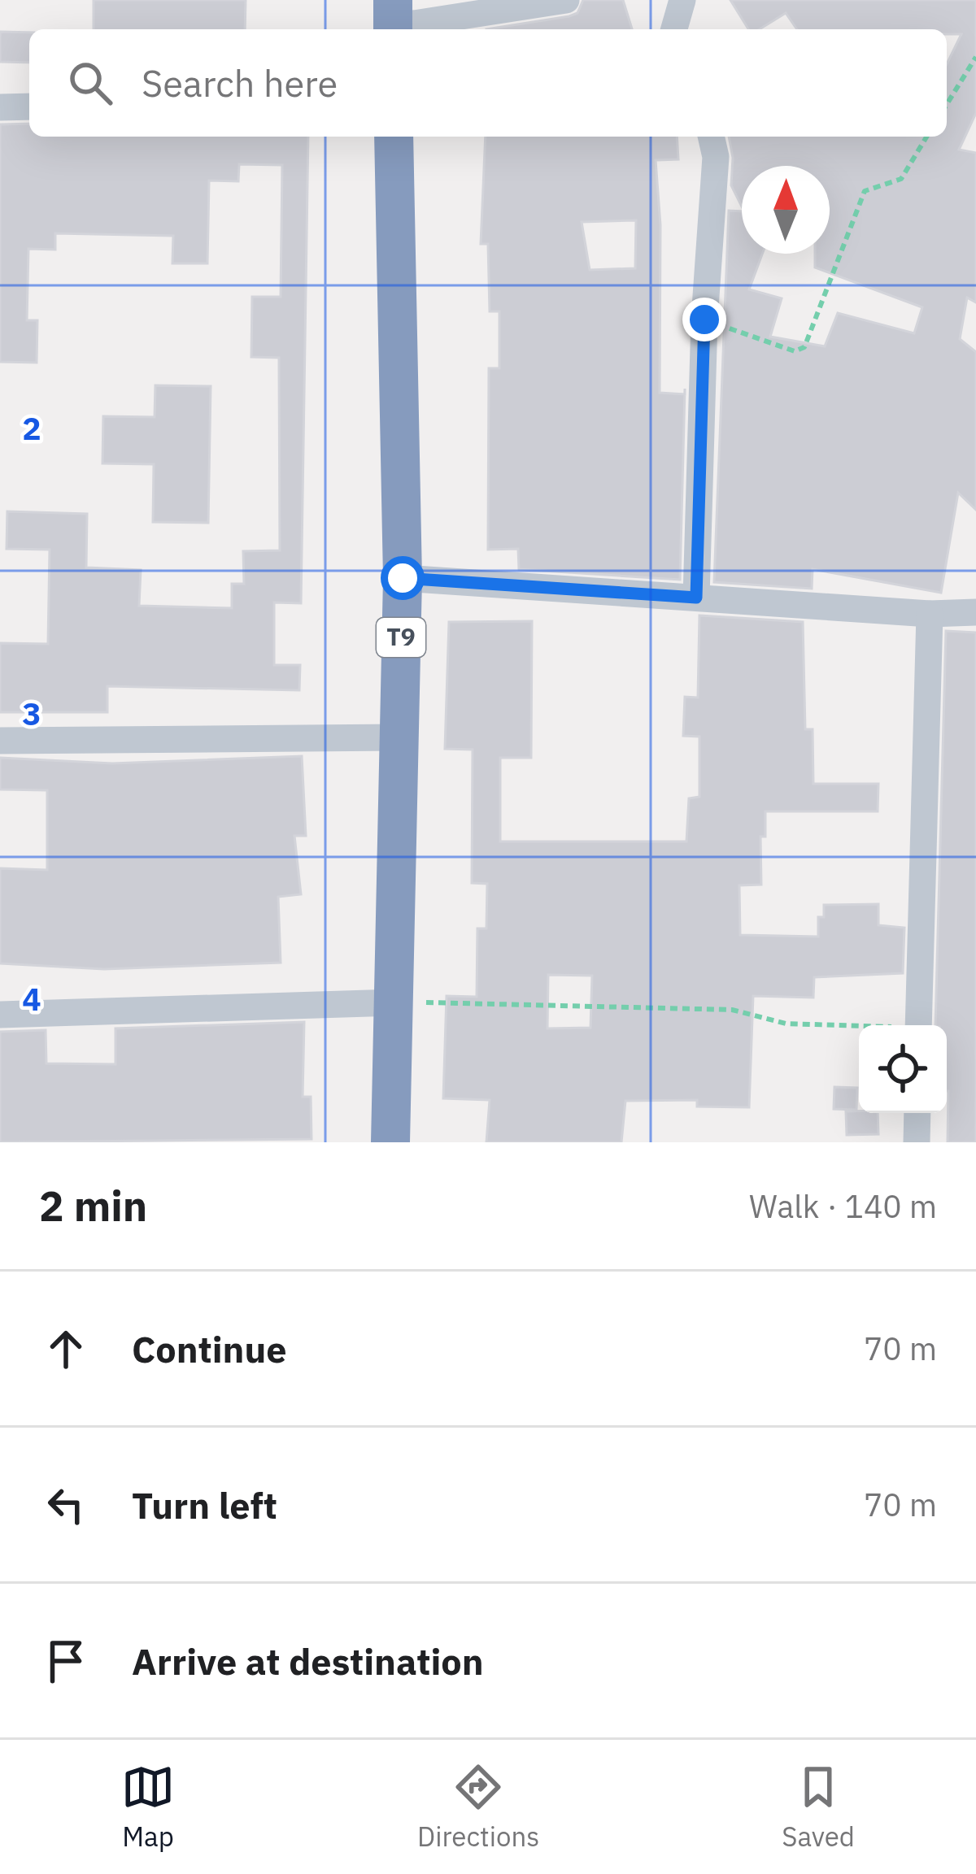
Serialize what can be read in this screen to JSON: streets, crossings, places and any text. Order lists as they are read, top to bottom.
{
  "streets": {
    "highway": ["T9"]
  },
  "north": "top",
  "page": {
    "search": "Search here",
    "heading": ["2 min", "Walk · 140 m"],
    "list": [
      ["Continue", "70 m"],
      ["Turn left", "70 m"],
      "Arrive at destination"
    ],
    "nav": ["Map", "Directions", "Saved"]
  },
  "grid": {
    "rows": ["2", "3", "4"]
  }
}
